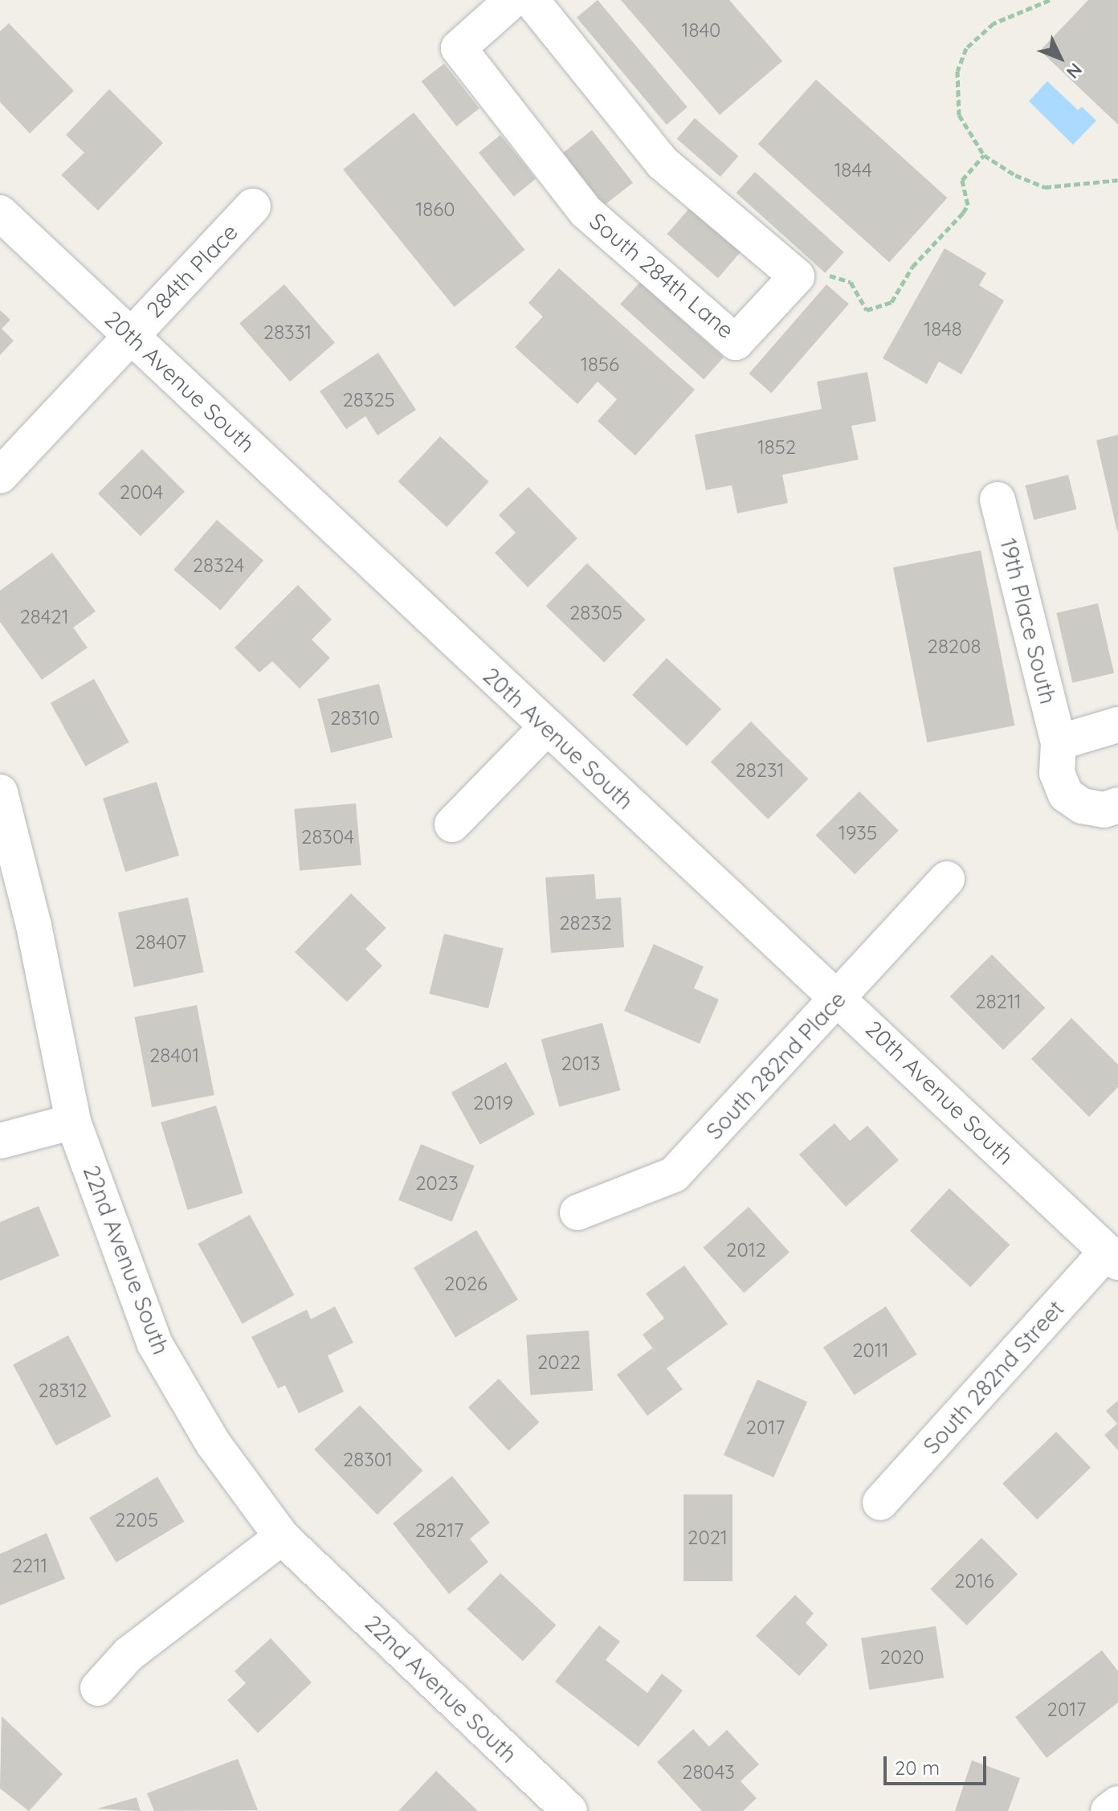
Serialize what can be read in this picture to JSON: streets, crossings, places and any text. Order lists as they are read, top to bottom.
{
  "streets": {
    "street": [
      "284th Place",
      "South 284th Lane",
      "20th Avenue South",
      "19th Place South",
      "South 282nd Place",
      "22nd Avenue South",
      "South 282nd Street"
    ]
  },
  "crossings": [
    ["284th Place", "20th Avenue South"],
    ["20th Avenue South", "South 282nd Place"],
    ["20th Avenue South", "South 282nd Street"]
  ],
  "house_numbers": [
    "1840",
    "1844",
    "1860",
    "1848",
    "28331",
    "1856",
    "28325",
    "1852",
    "2004",
    "28324",
    "28305",
    "28421",
    "28208",
    "28310",
    "28231",
    "1935",
    "28304",
    "28232",
    "28407",
    "28211",
    "28401",
    "2013",
    "2019",
    "2023",
    "2012",
    "2026",
    "2011",
    "2022",
    "28312",
    "2017",
    "28301",
    "2205",
    "28217",
    "2021",
    "2211",
    "2016",
    "2020",
    "2017",
    "28043"
  ],
  "scale_bar": "20 m",
  "north": "bottom right"
}
